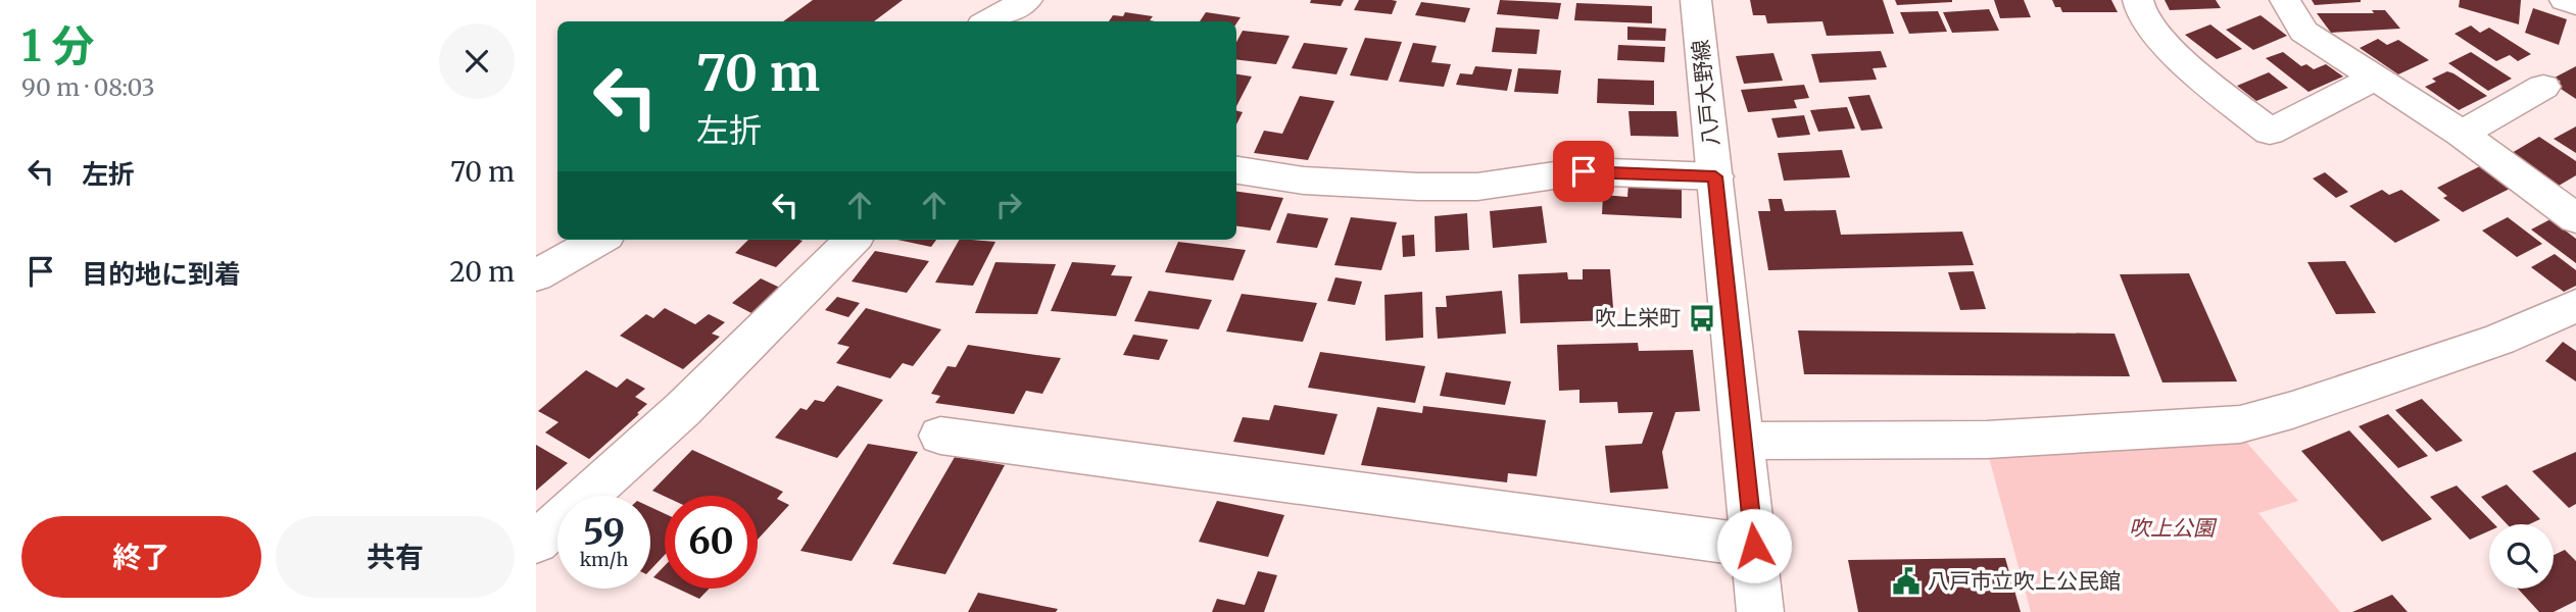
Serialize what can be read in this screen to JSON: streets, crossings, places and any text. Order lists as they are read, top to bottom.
{
  "streets": {
    "street": ["八戸大野線"]
  },
  "parks": ["吹上公園"],
  "places": {
    "bus stop": ["吹上栄町"],
    "public building": ["八戸市立吹上公民館"]
  },
  "page": {
    "heading": ["1 分", "90 m · 08:03"],
    "turn": ["70 m", "左折"],
    "list": [
      {
        "name": "左折",
        "value": "70 m"
      },
      {
        "name": "目的地に到着",
        "value": "20 m"
      }
    ],
    "speed": "59 km/h",
    "limit": "60",
    "buttons": ["終了", "共有"]
  }
}
